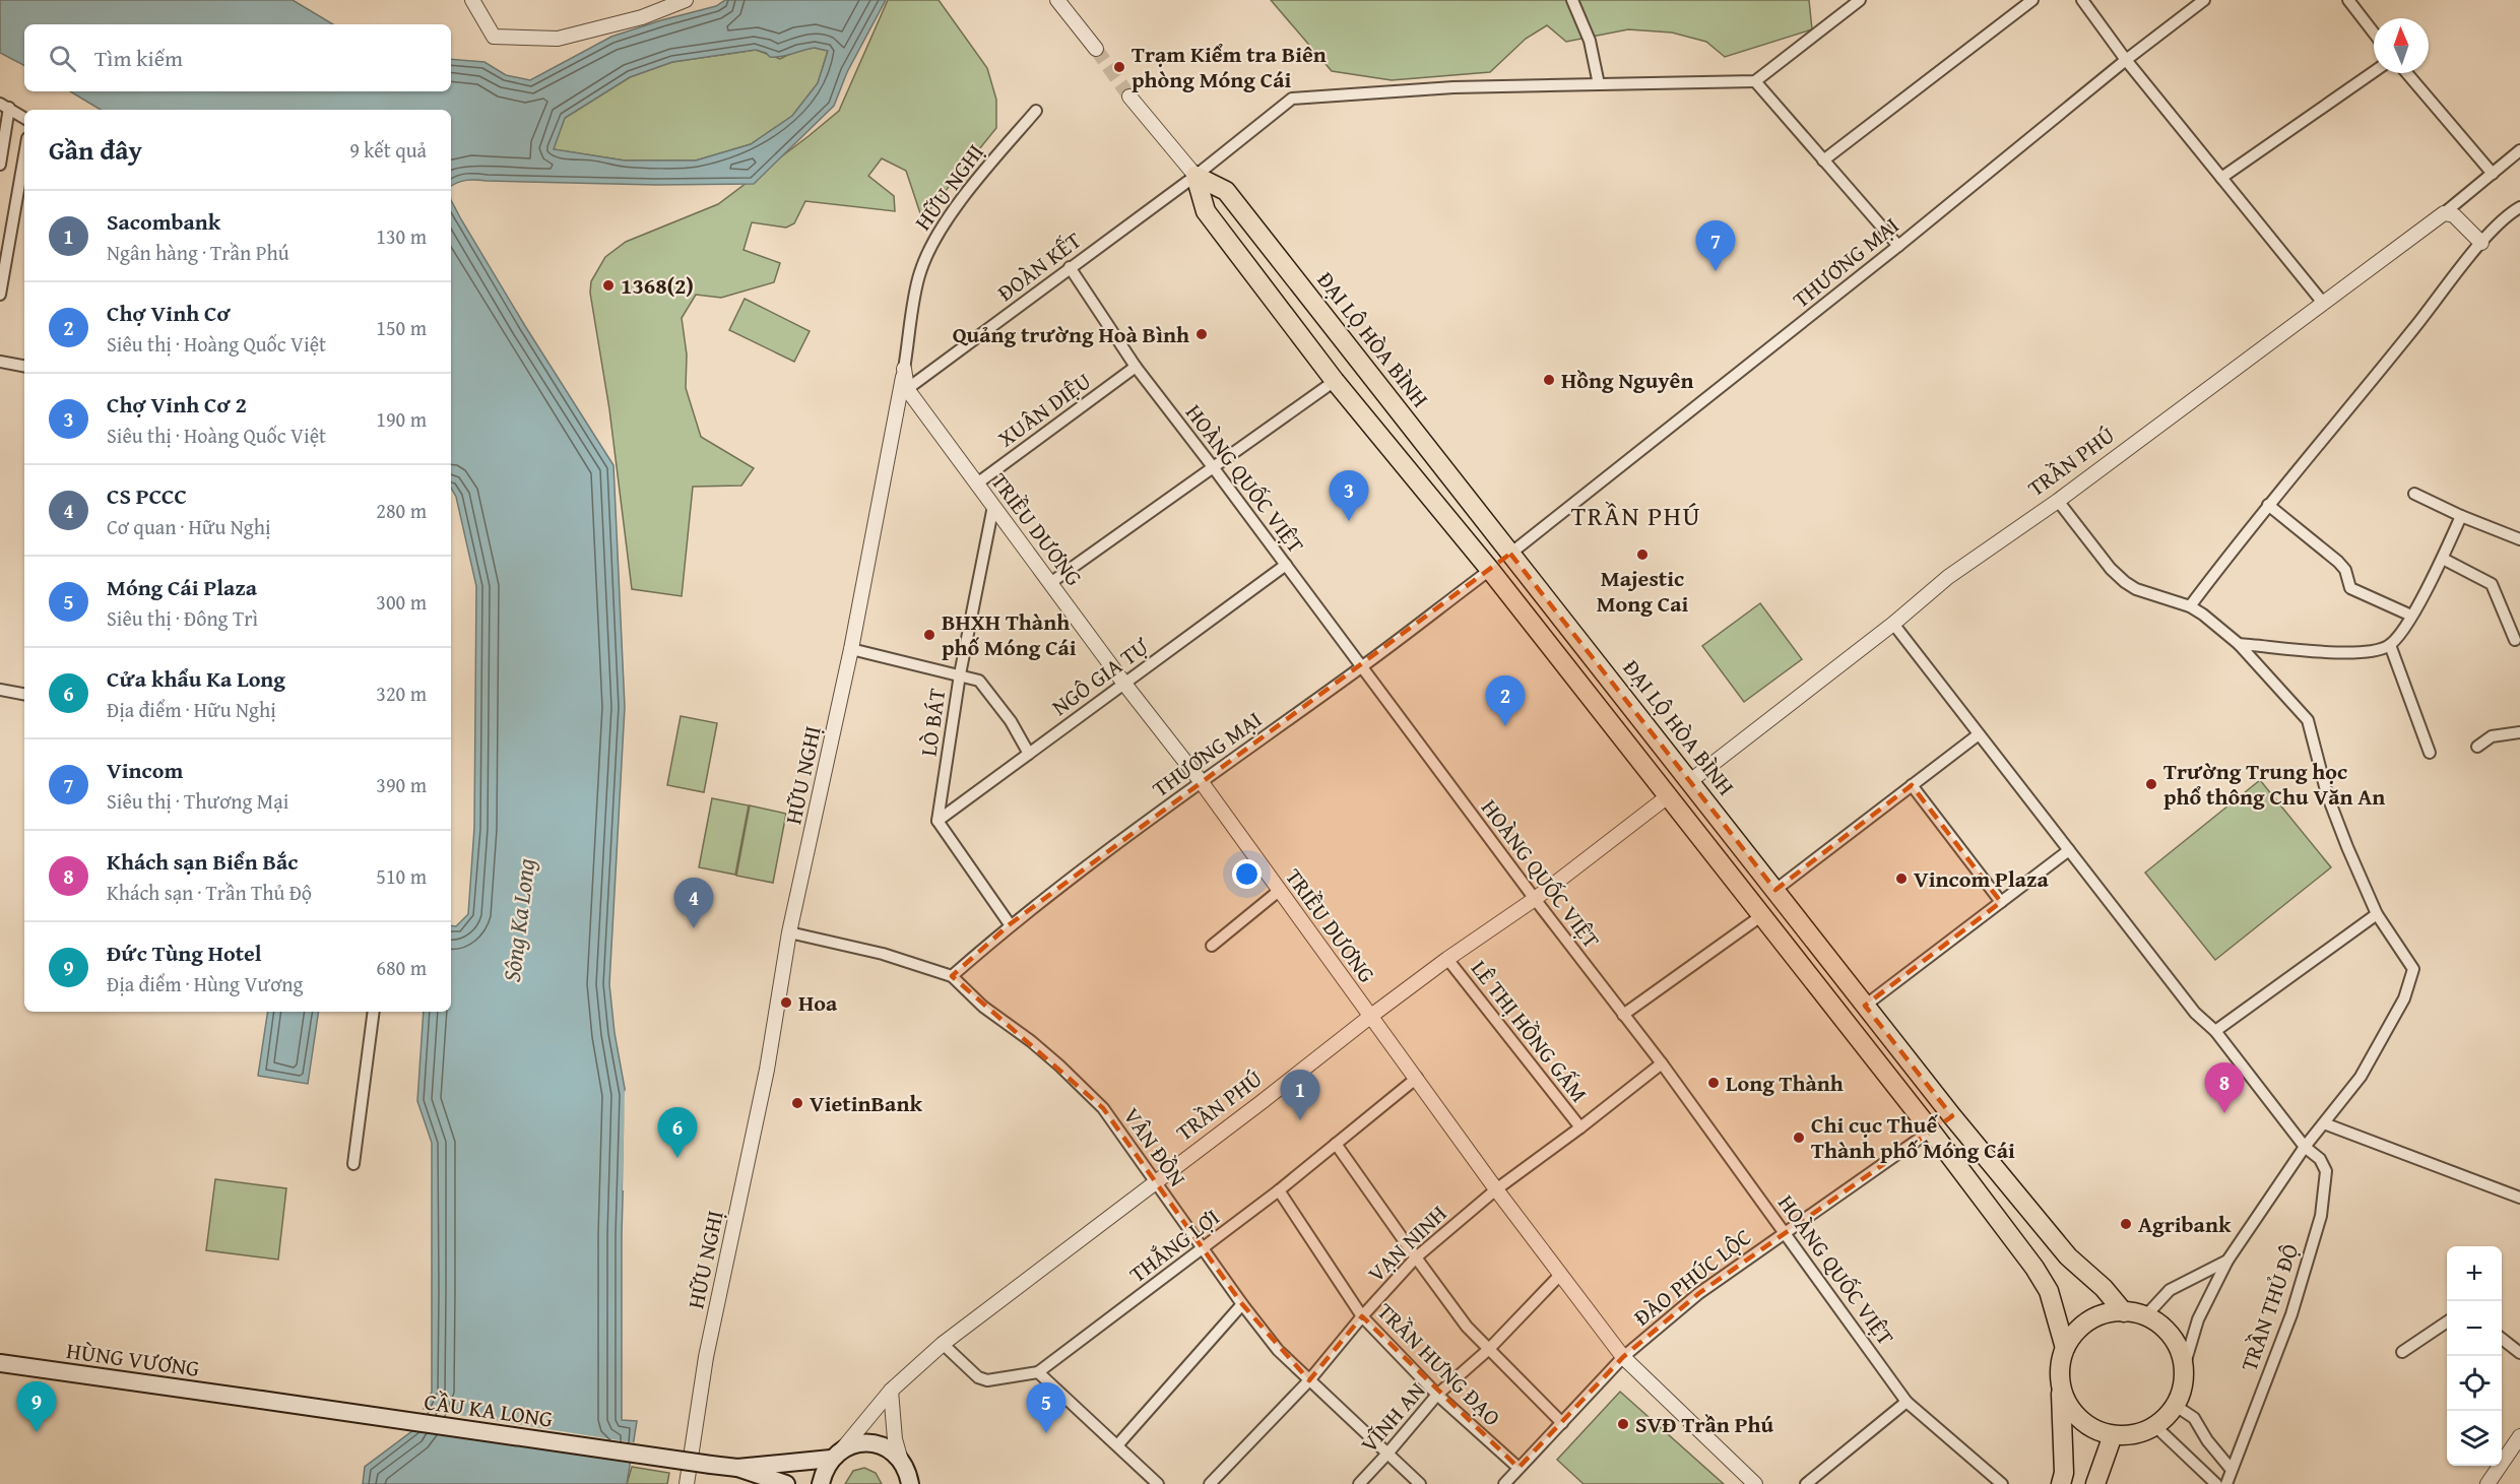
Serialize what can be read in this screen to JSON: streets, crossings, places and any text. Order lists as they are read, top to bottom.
{
  "streets": {
    "highway": ["ĐẠI LỘ HÒA BÌNH"],
    "main road": ["HÙNG VƯƠNG", "CẦU KA LONG"],
    "street": [
      "HỮU NGHỊ",
      "THƯƠNG MẠI",
      "ĐOÀN KẾT",
      "XUÂN DIỆU",
      "TRẦN PHÚ",
      "HOÀNG QUỐC VIỆT",
      "TRIỀU DƯƠNG",
      "NGÔ GIA TỰ",
      "LÒ BÁT",
      "LÊ THỊ HỒNG GẤM",
      "VÂN ĐỒN",
      "VẠN NINH",
      "THẮNG LỢI",
      "ĐÀO PHÚC LỘC",
      "TRẦN THỦ ĐỘ",
      "TRẦN HƯNG ĐẠO",
      "VĨNH AN"
    ]
  },
  "crossings": [
    ["HỮU NGHỊ", "TRIỀU DƯƠNG"],
    ["HỮU NGHỊ", "VÂN ĐỒN"],
    ["THƯƠNG MẠI", "ĐẠI LỘ HÒA BÌNH"],
    ["THƯƠNG MẠI", "HOÀNG QUỐC VIỆT"],
    ["THƯƠNG MẠI", "TRIỀU DƯƠNG"],
    ["THƯƠNG MẠI", "VÂN ĐỒN"],
    ["ĐOÀN KẾT", "ĐẠI LỘ HÒA BÌNH"],
    ["ĐOÀN KẾT", "HOÀNG QUỐC VIỆT"],
    ["ĐOÀN KẾT", "TRIỀU DƯƠNG"],
    ["ĐẠI LỘ HÒA BÌNH", "TRẦN PHÚ"],
    ["ĐẠI LỘ HÒA BÌNH", "ĐÀO PHÚC LỘC"],
    ["XUÂN DIỆU", "HOÀNG QUỐC VIỆT"],
    ["XUÂN DIỆU", "TRIỀU DƯƠNG"],
    ["TRẦN PHÚ", "HOÀNG QUỐC VIỆT"],
    ["TRẦN PHÚ", "TRIỀU DƯƠNG"],
    ["TRẦN PHÚ", "LÊ THỊ HỒNG GẤM"],
    ["TRẦN PHÚ", "VÂN ĐỒN"],
    ["TRẦN PHÚ", "THẮNG LỢI"],
    ["TRẦN PHÚ", "TRẦN THỦ ĐỘ"],
    ["HOÀNG QUỐC VIỆT", "NGÔ GIA TỰ"],
    ["HOÀNG QUỐC VIỆT", "VẠN NINH"],
    ["HOÀNG QUỐC VIỆT", "ĐÀO PHÚC LỘC"],
    ["TRIỀU DƯƠNG", "NGÔ GIA TỰ"],
    ["TRIỀU DƯƠNG", "LÒ BÁT"],
    ["TRIỀU DƯƠNG", "VẠN NINH"],
    ["TRIỀU DƯƠNG", "THẮNG LỢI"],
    ["TRIỀU DƯƠNG", "ĐÀO PHÚC LỘC"],
    ["TRIỀU DƯƠNG", "VĨNH AN"],
    ["NGÔ GIA TỰ", "LÒ BÁT"],
    ["LÊ THỊ HỒNG GẤM", "VẠN NINH"],
    ["VÂN ĐỒN", "VẠN NINH"],
    ["VÂN ĐỒN", "THẮNG LỢI"],
    ["VÂN ĐỒN", "VĨNH AN"],
    ["VẠN NINH", "TRẦN HƯNG ĐẠO"],
    ["THẮNG LỢI", "TRẦN HƯNG ĐẠO"],
    ["ĐÀO PHÚC LỘC", "TRẦN HƯNG ĐẠO"],
    ["HÙNG VƯƠNG", "CẦU KA LONG"],
    ["TRẦN HƯNG ĐẠO", "VĨNH AN"]
  ],
  "districts": ["TRẦN PHÚ"],
  "water": ["Sông Ka Long"],
  "places": [
    "Trạm Kiểm tra Biên phòng Móng Cái",
    "1368(2)",
    "Quảng trường Hoà Bình",
    "Hồng Nguyên",
    "Majestic Mong Cai",
    "BHXH Thành phố Móng Cái",
    "Trường Trung học phổ thông Chu Văn An",
    "Vincom Plaza",
    "Hoa",
    "Long Thành",
    "VietinBank",
    "Chi cục Thuế Thành phố Móng Cái",
    "Agribank",
    "SVĐ Trần Phú"
  ],
  "north": "top",
  "page": {
    "search": "Tìm kiếm",
    "heading": ["Gần đây", "9 kết quả"],
    "list": [
      {
        "mark": "1",
        "name": "Sacombank",
        "note": "Ngân hàng · Trần Phú",
        "value": "130 m"
      },
      {
        "mark": "2",
        "name": "Chợ Vinh Cơ",
        "note": "Siêu thị · Hoàng Quốc Việt",
        "value": "150 m"
      },
      {
        "mark": "3",
        "name": "Chợ Vinh Cơ 2",
        "note": "Siêu thị · Hoàng Quốc Việt",
        "value": "190 m"
      },
      {
        "mark": "4",
        "name": "CS PCCC",
        "note": "Cơ quan · Hữu Nghị",
        "value": "280 m"
      },
      {
        "mark": "5",
        "name": "Móng Cái Plaza",
        "note": "Siêu thị · Đông Trì",
        "value": "300 m"
      },
      {
        "mark": "6",
        "name": "Cửa khẩu Ka Long",
        "note": "Địa điểm · Hữu Nghị",
        "value": "320 m"
      },
      {
        "mark": "7",
        "name": "Vincom",
        "note": "Siêu thị · Thương Mại",
        "value": "390 m"
      },
      {
        "mark": "8",
        "name": "Khách sạn Biển Bắc",
        "note": "Khách sạn · Trần Thủ Độ",
        "value": "510 m"
      },
      {
        "mark": "9",
        "name": "Đức Tùng Hotel",
        "note": "Địa điểm · Hùng Vương",
        "value": "680 m"
      }
    ],
    "pins": [
      "7",
      "3",
      "2",
      "4",
      "8",
      "1",
      "6",
      "9",
      "5"
    ],
    "map_buttons": ["+", "−"]
  }
}
